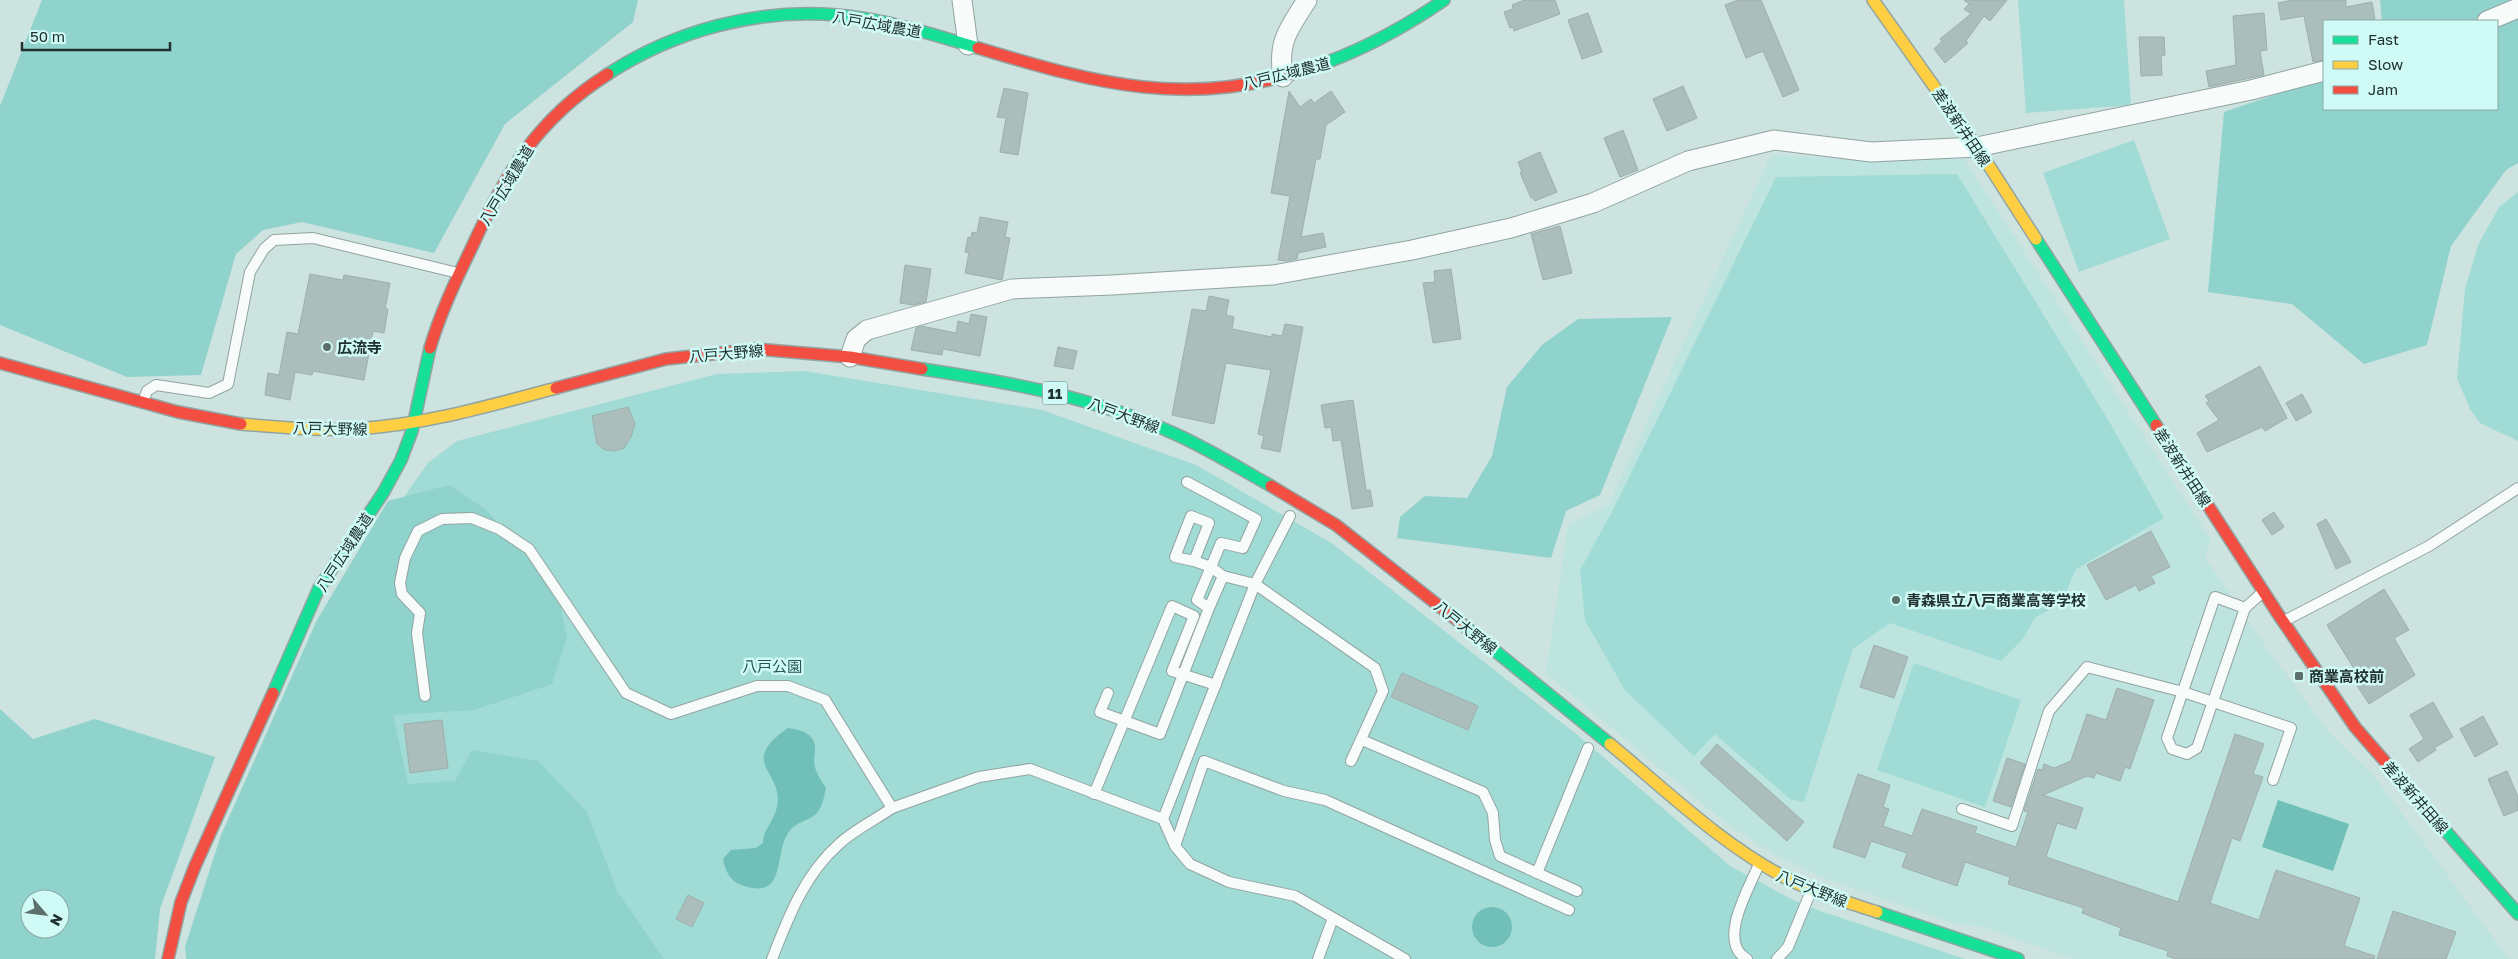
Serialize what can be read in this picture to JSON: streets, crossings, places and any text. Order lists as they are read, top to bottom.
{
  "streets": {
    "main road": [
      "八戸広域農道",
      "差波新井田線",
      "八戸大野線",
      "11"
    ]
  },
  "crossings": [
    ["八戸広域農道", "八戸大野線"]
  ],
  "parks": ["八戸公園"],
  "places": {
    "other": ["広流寺", "青森県立八戸商業高等学校"],
    "transit": ["商業高校前"]
  },
  "legend": ["Fast", "Slow", "Jam"],
  "scale_bar": "50 m",
  "north": "bottom right"
}
